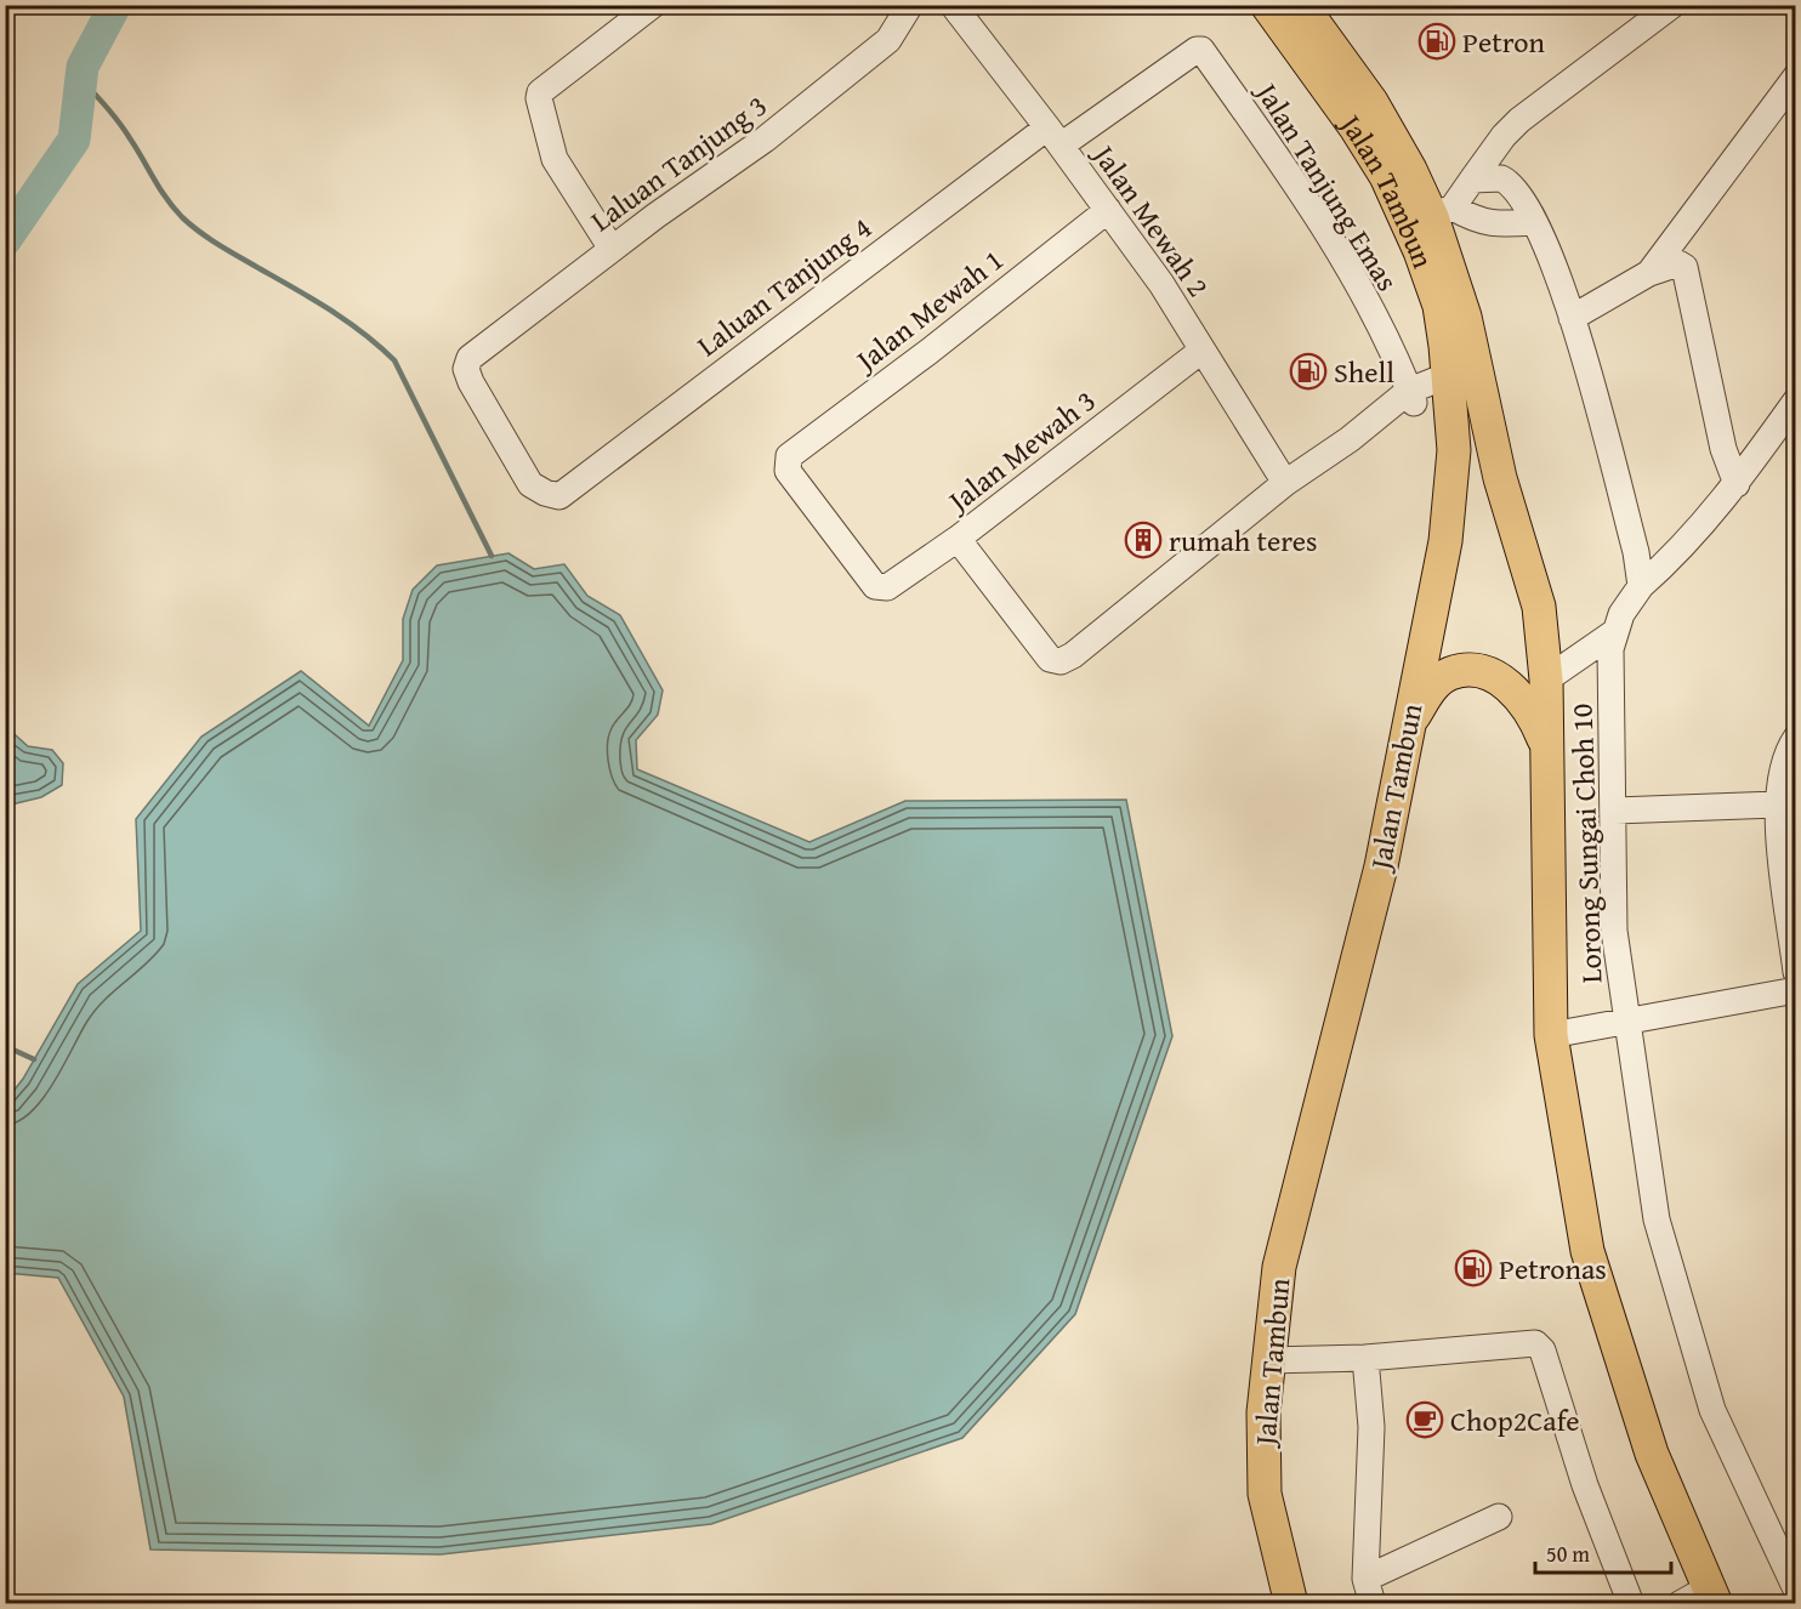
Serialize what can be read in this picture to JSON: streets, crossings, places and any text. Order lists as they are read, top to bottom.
{
  "streets": {
    "main road": ["Jalan Tambun"],
    "street": [
      "Laluan Tanjung 3",
      "Jalan Tanjung Emas",
      "Jalan Mewah 2",
      "Laluan Tanjung 4",
      "Jalan Mewah 1",
      "Jalan Mewah 3",
      "Lorong Sungai Choh 10"
    ]
  },
  "crossings": [
    ["Laluan Tanjung 3", "Laluan Tanjung 4"],
    ["Jalan Tanjung Emas", "Laluan Tanjung 4"],
    ["Jalan Mewah 2", "Laluan Tanjung 4"],
    ["Jalan Mewah 2", "Jalan Mewah 1"],
    ["Jalan Mewah 2", "Jalan Mewah 3"],
    ["Jalan Mewah 1", "Jalan Mewah 3"]
  ],
  "places": {
    "fuel station": ["Petron", "Shell", "Petronas"],
    "building": ["rumah teres"],
    "cafe": ["Chop2Cafe"]
  },
  "scale_bar": "50 m"
}
